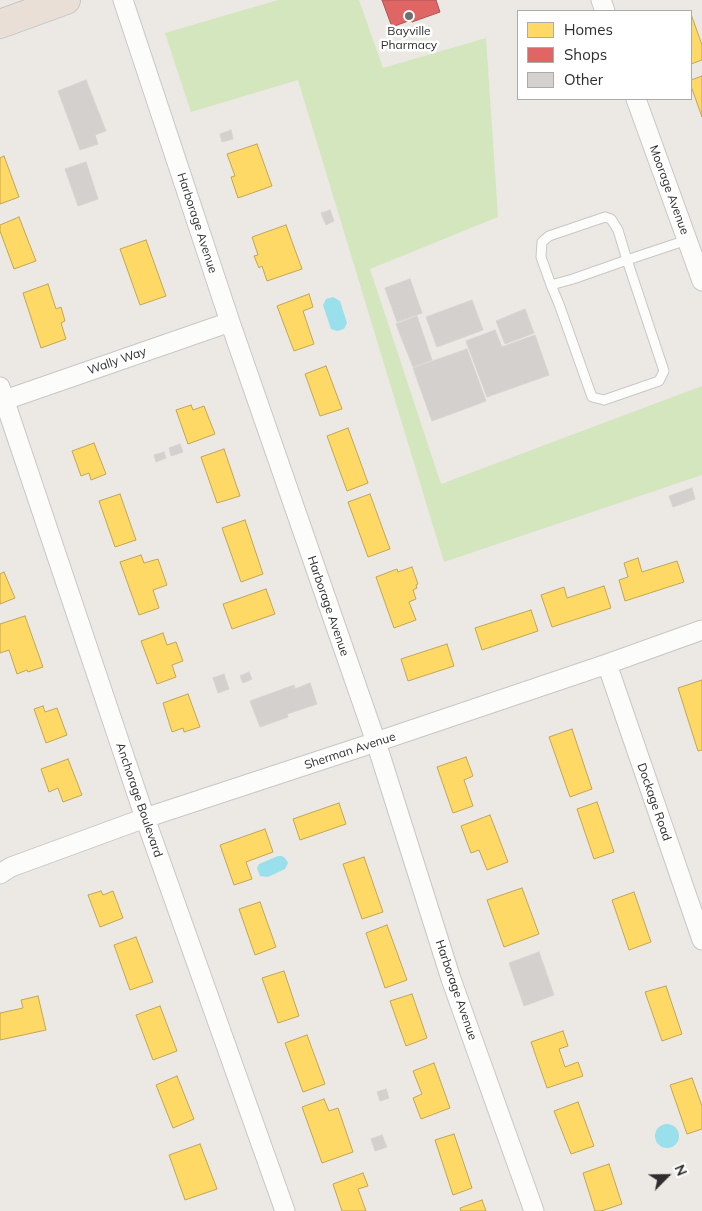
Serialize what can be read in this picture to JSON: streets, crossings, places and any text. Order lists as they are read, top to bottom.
{
  "streets": {
    "street": [
      "Moorage Avenue",
      "Harborage Avenue",
      "Wally Way",
      "Sherman Avenue",
      "Anchorage Boulevard",
      "Dockage Road"
    ]
  },
  "crossings": [
    ["Harborage Avenue", "Wally Way"],
    ["Harborage Avenue", "Sherman Avenue"],
    ["Wally Way", "Anchorage Boulevard"],
    ["Sherman Avenue", "Anchorage Boulevard"],
    ["Sherman Avenue", "Dockage Road"]
  ],
  "places": ["Bayville Pharmacy"],
  "legend": ["Homes", "Shops", "Other"],
  "north": "top right"
}
